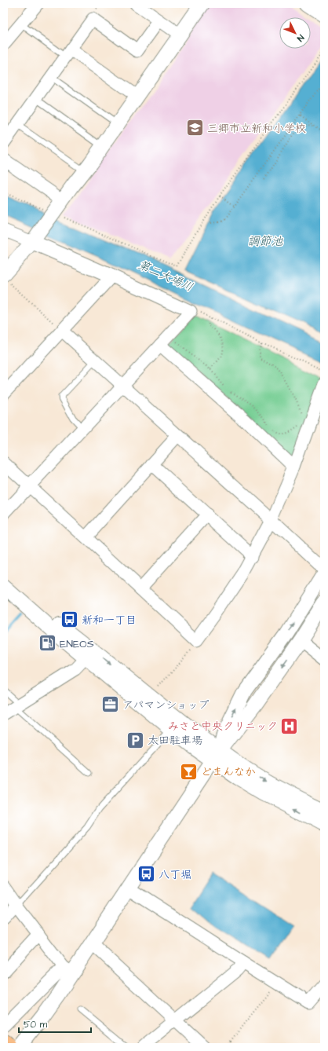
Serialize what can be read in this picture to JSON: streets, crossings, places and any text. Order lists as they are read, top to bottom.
{
  "water": ["調節池", "第二大場川"],
  "places": {
    "school or university": ["三郷市立新和小学校"],
    "bus stop": ["新和一丁目", "八丁堀"],
    "fuel station": ["ENEOS"],
    "office": ["アパマンショップ"],
    "hospital": ["みさと中央クリニック"],
    "parking": ["太田駐車場"],
    "bar": ["どまんなか"]
  },
  "scale_bar": "50 m",
  "north": "bottom right"
}
